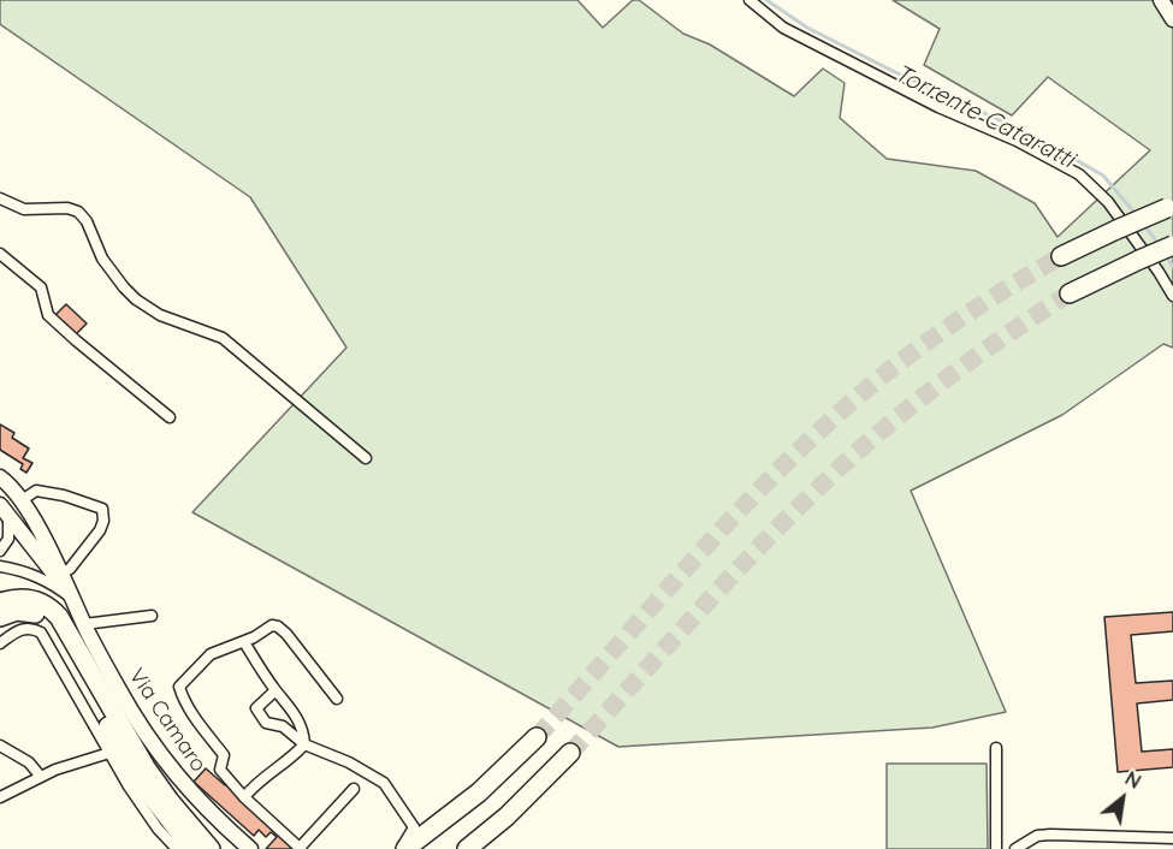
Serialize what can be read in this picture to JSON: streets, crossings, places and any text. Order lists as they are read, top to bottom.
{
  "streets": {
    "street": ["Via Camaro"]
  },
  "water": ["Torrente Cataratti"],
  "north": "top right"
}
